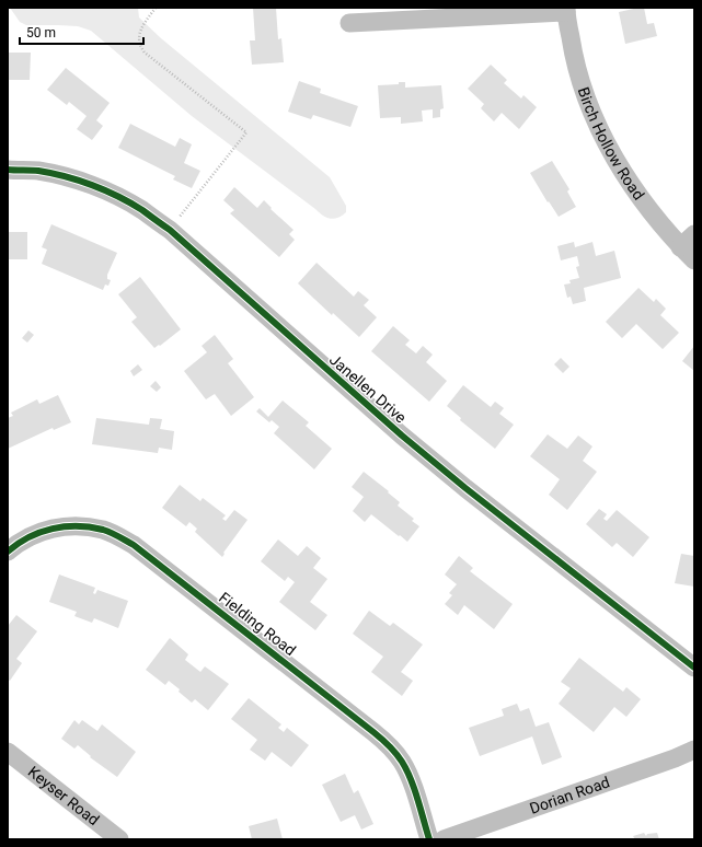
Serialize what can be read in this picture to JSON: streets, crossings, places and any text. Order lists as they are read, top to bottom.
{
  "streets": {
    "street": [
      "Birch Hollow Road",
      "Janellen Drive",
      "Fielding Road",
      "Keyser Road",
      "Dorian Road"
    ]
  },
  "scale_bar": "50 m"
}
